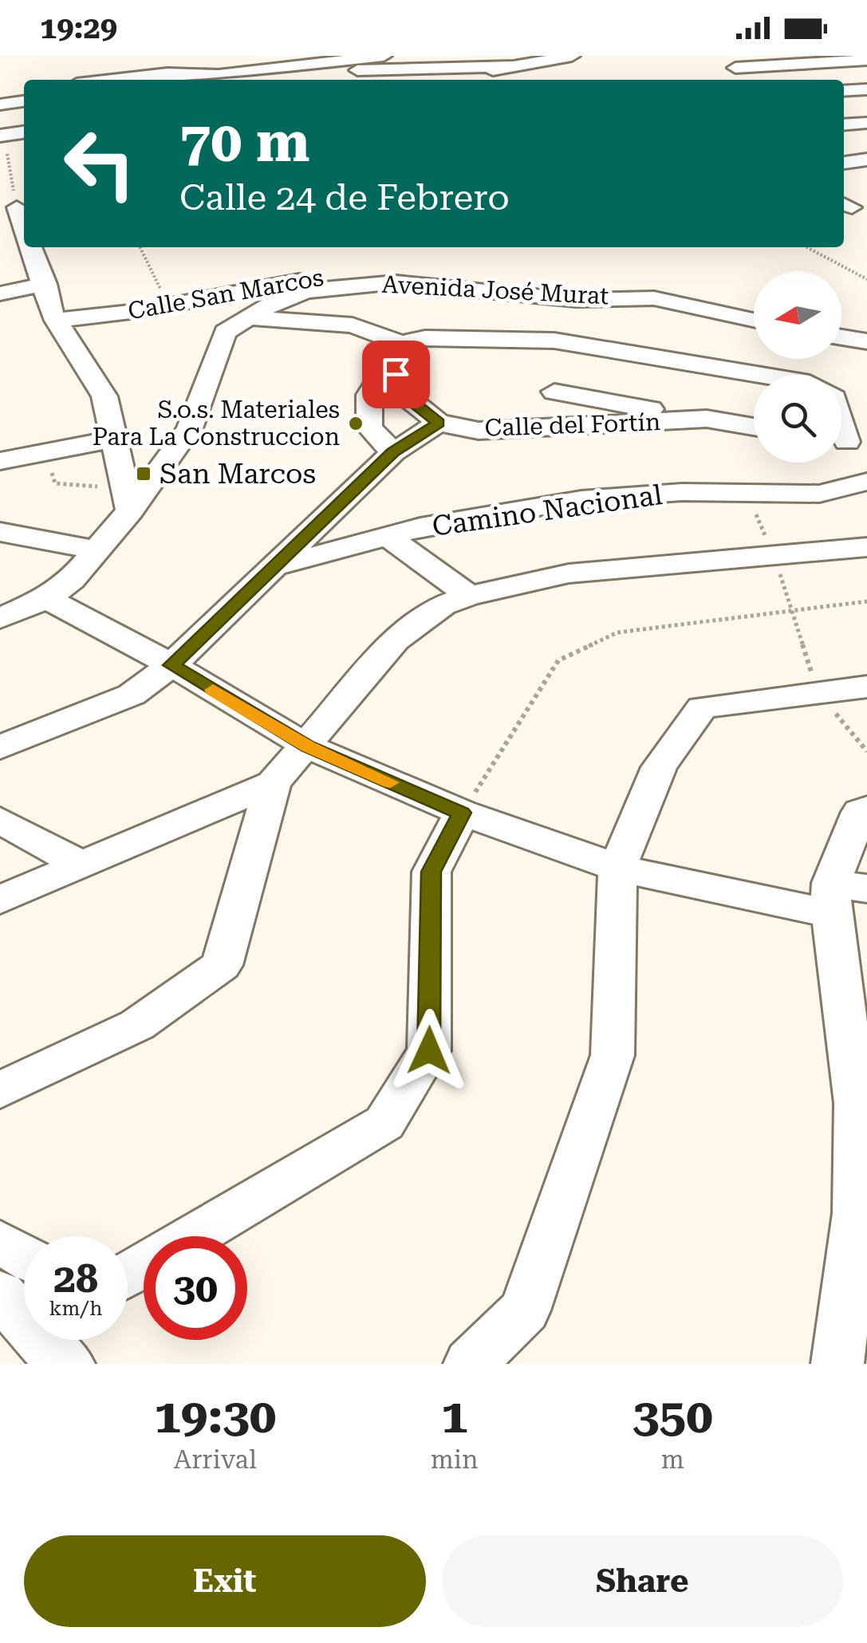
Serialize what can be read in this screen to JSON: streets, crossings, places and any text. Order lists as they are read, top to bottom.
{
  "streets": {
    "street": [
      "Avenida José Murat",
      "Calle San Marcos",
      "Calle del Fortín",
      "Camino Nacional"
    ]
  },
  "crossings": [
    ["Avenida José Murat", "Calle San Marcos"]
  ],
  "places": {
    "other": ["S.o.s. Materiales Para La Construccion"],
    "transit": ["San Marcos"]
  },
  "north": "left",
  "page": {
    "status": "19:29",
    "turn": ["70 m", "Calle 24 de Febrero"],
    "speed": "28 km/h",
    "limit": "30",
    "eta": [
      "19:30",
      "Arrival",
      "1",
      "min",
      "350",
      "m"
    ],
    "buttons": ["Exit", "Share"]
  }
}
